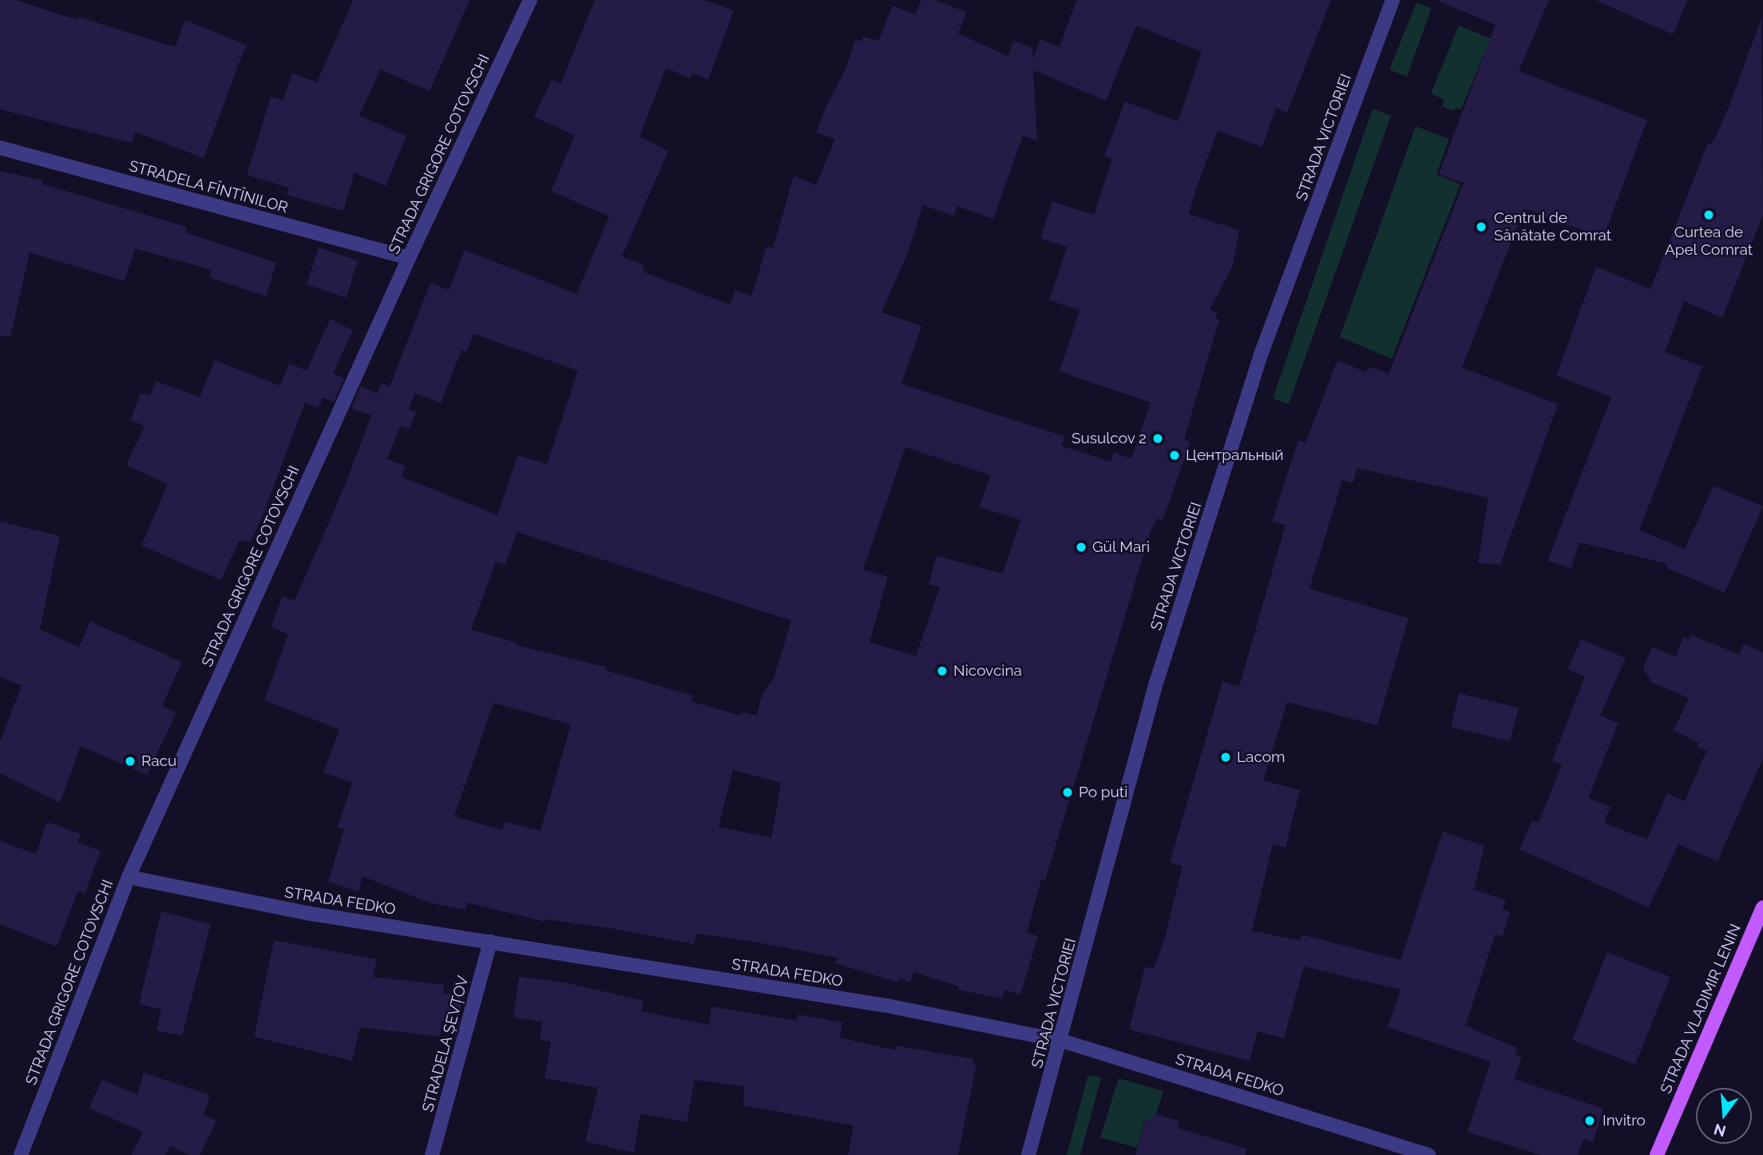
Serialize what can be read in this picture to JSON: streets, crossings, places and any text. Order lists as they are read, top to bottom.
{
  "streets": {
    "main road": ["STRADA VLADIMIR LENIN"],
    "street": [
      "STRADA VICTORIEI",
      "STRADA GRIGORE COTOVSCHI",
      "STRADELA FÎNTÎNILOR",
      "STRADA FEDKO",
      "STRADELA ȘEVȚOV"
    ]
  },
  "crossings": [
    ["STRADA VICTORIEI", "STRADA FEDKO"],
    ["STRADA GRIGORE COTOVSCHI", "STRADELA FÎNTÎNILOR"],
    ["STRADA GRIGORE COTOVSCHI", "STRADA FEDKO"],
    ["STRADA FEDKO", "STRADELA ȘEVȚOV"]
  ],
  "places": [
    "Curtea de Apel Comrat",
    "Centrul de Sănătate Comrat",
    "Susulcov 2",
    "Центральный",
    "Gül Mari",
    "Nicovcina",
    "Lacom",
    "Racu",
    "Po puti",
    "Invitro"
  ],
  "north": "bottom"
}
